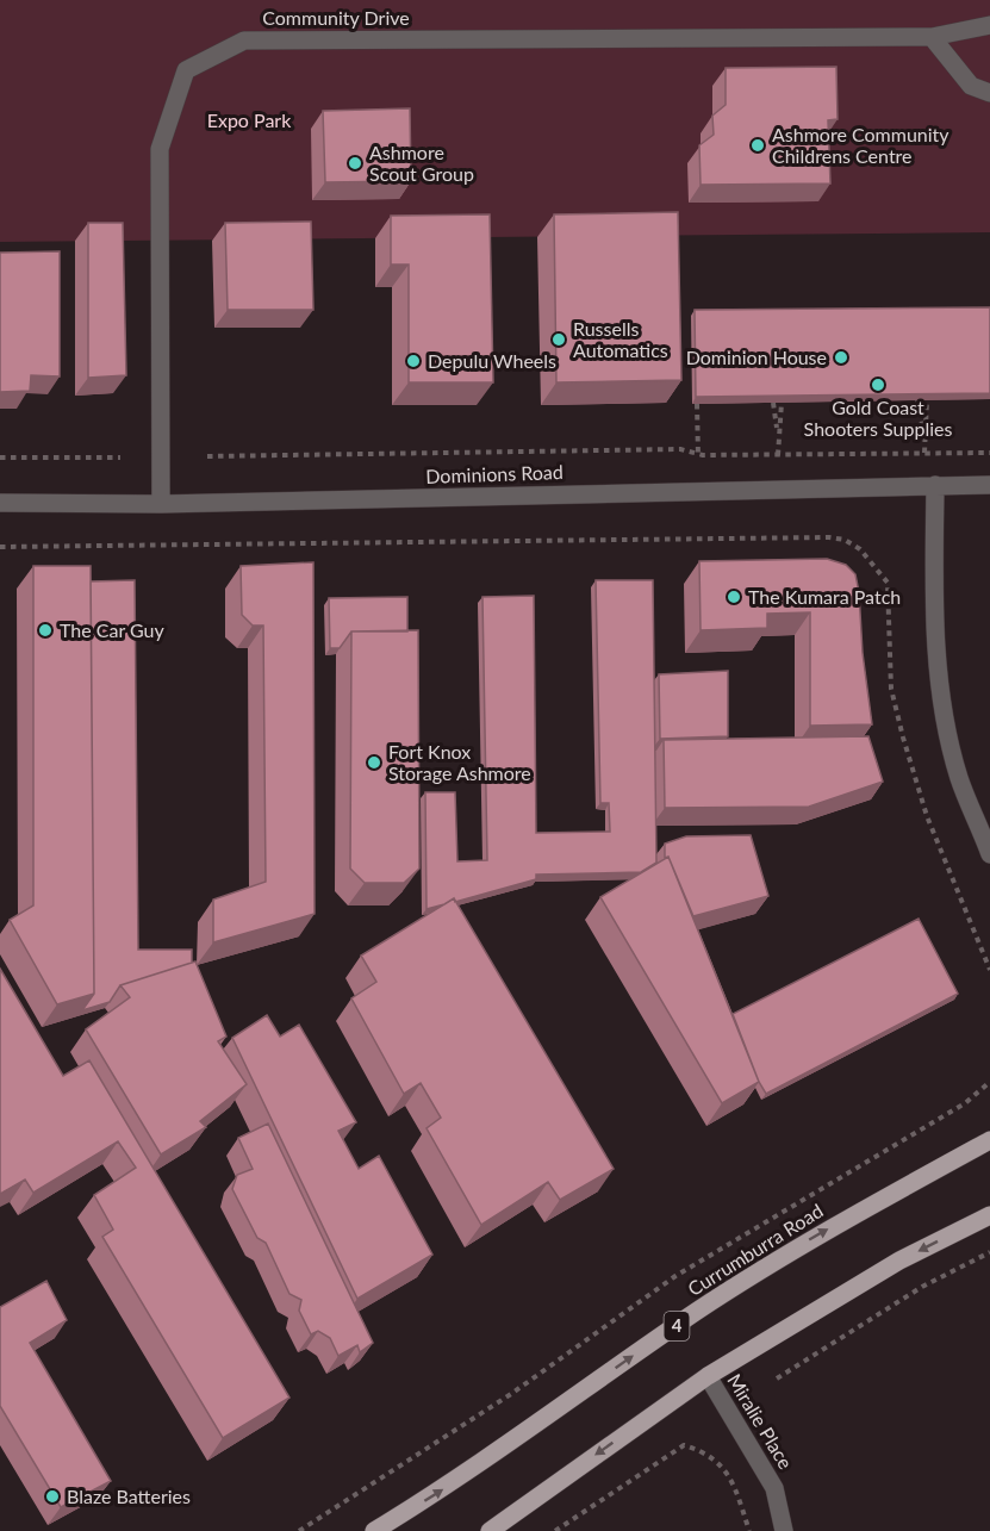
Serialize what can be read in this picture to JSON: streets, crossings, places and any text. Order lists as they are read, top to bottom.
{
  "streets": {
    "main road": ["Currumburra Road", "4"],
    "street": ["Community Drive", "Dominions Road", "Miralie Place"]
  },
  "crossings": [
    ["Community Drive", "Dominions Road"]
  ],
  "parks": ["Expo Park"],
  "places": [
    "Ashmore Community Childrens Centre",
    "Ashmore Scout Group",
    "Russells Automatics",
    "Dominion House",
    "Depulu Wheels",
    "Gold Coast Shooters Supplies",
    "The Kumara Patch",
    "The Car Guy",
    "Fort Knox Storage Ashmore",
    "Blaze Batteries"
  ]
}
